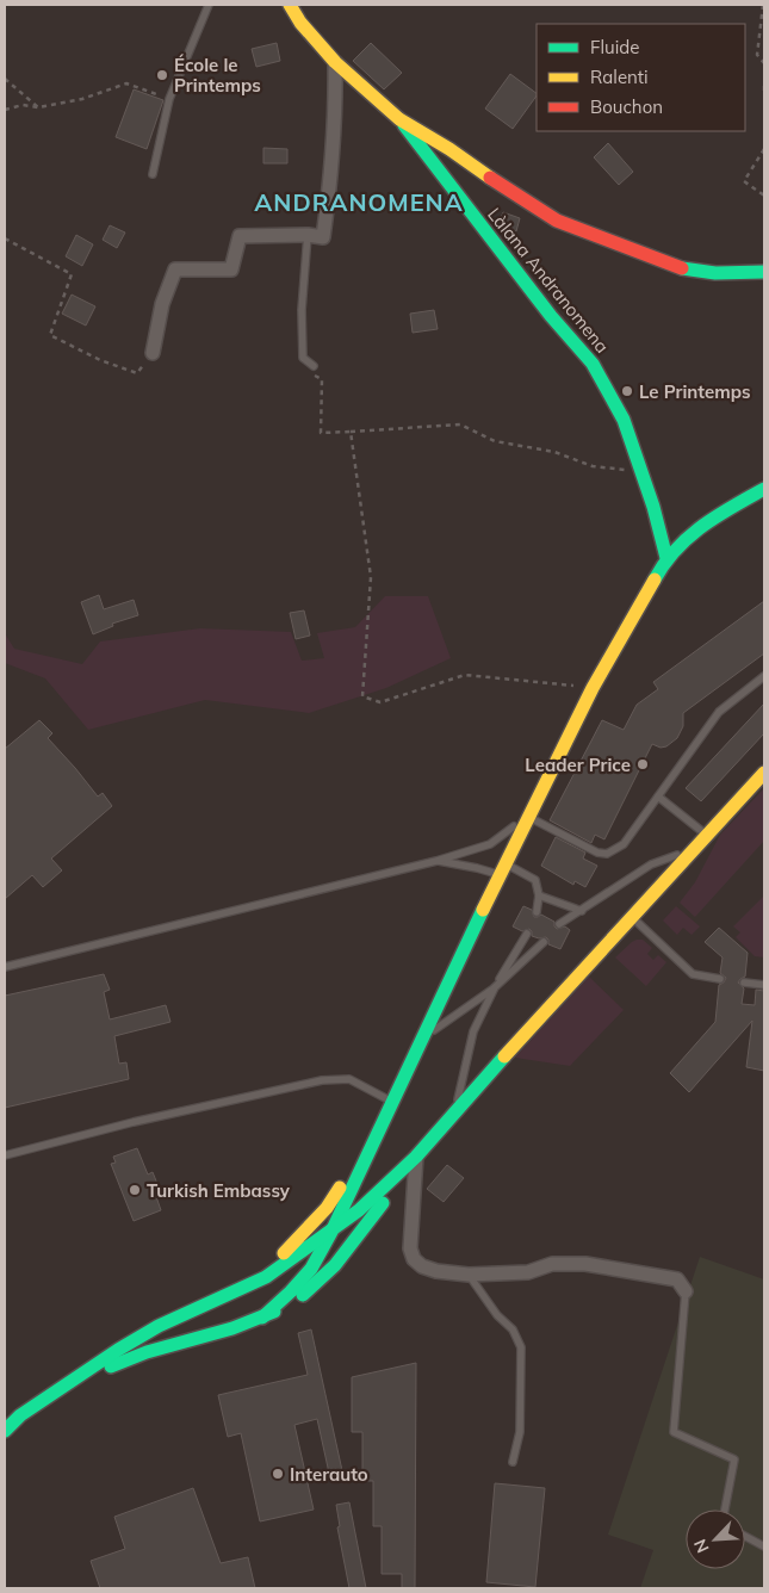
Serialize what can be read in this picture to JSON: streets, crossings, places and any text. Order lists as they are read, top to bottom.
{
  "streets": {
    "main road": ["Làlana Andranomena"]
  },
  "districts": ["ANDRANOMENA"],
  "places": [
    "École le Printemps",
    "Le Printemps",
    "Leader Price",
    "Turkish Embassy",
    "Interauto"
  ],
  "legend": ["Fluide", "Ralenti", "Bouchon"],
  "north": "bottom left"
}
